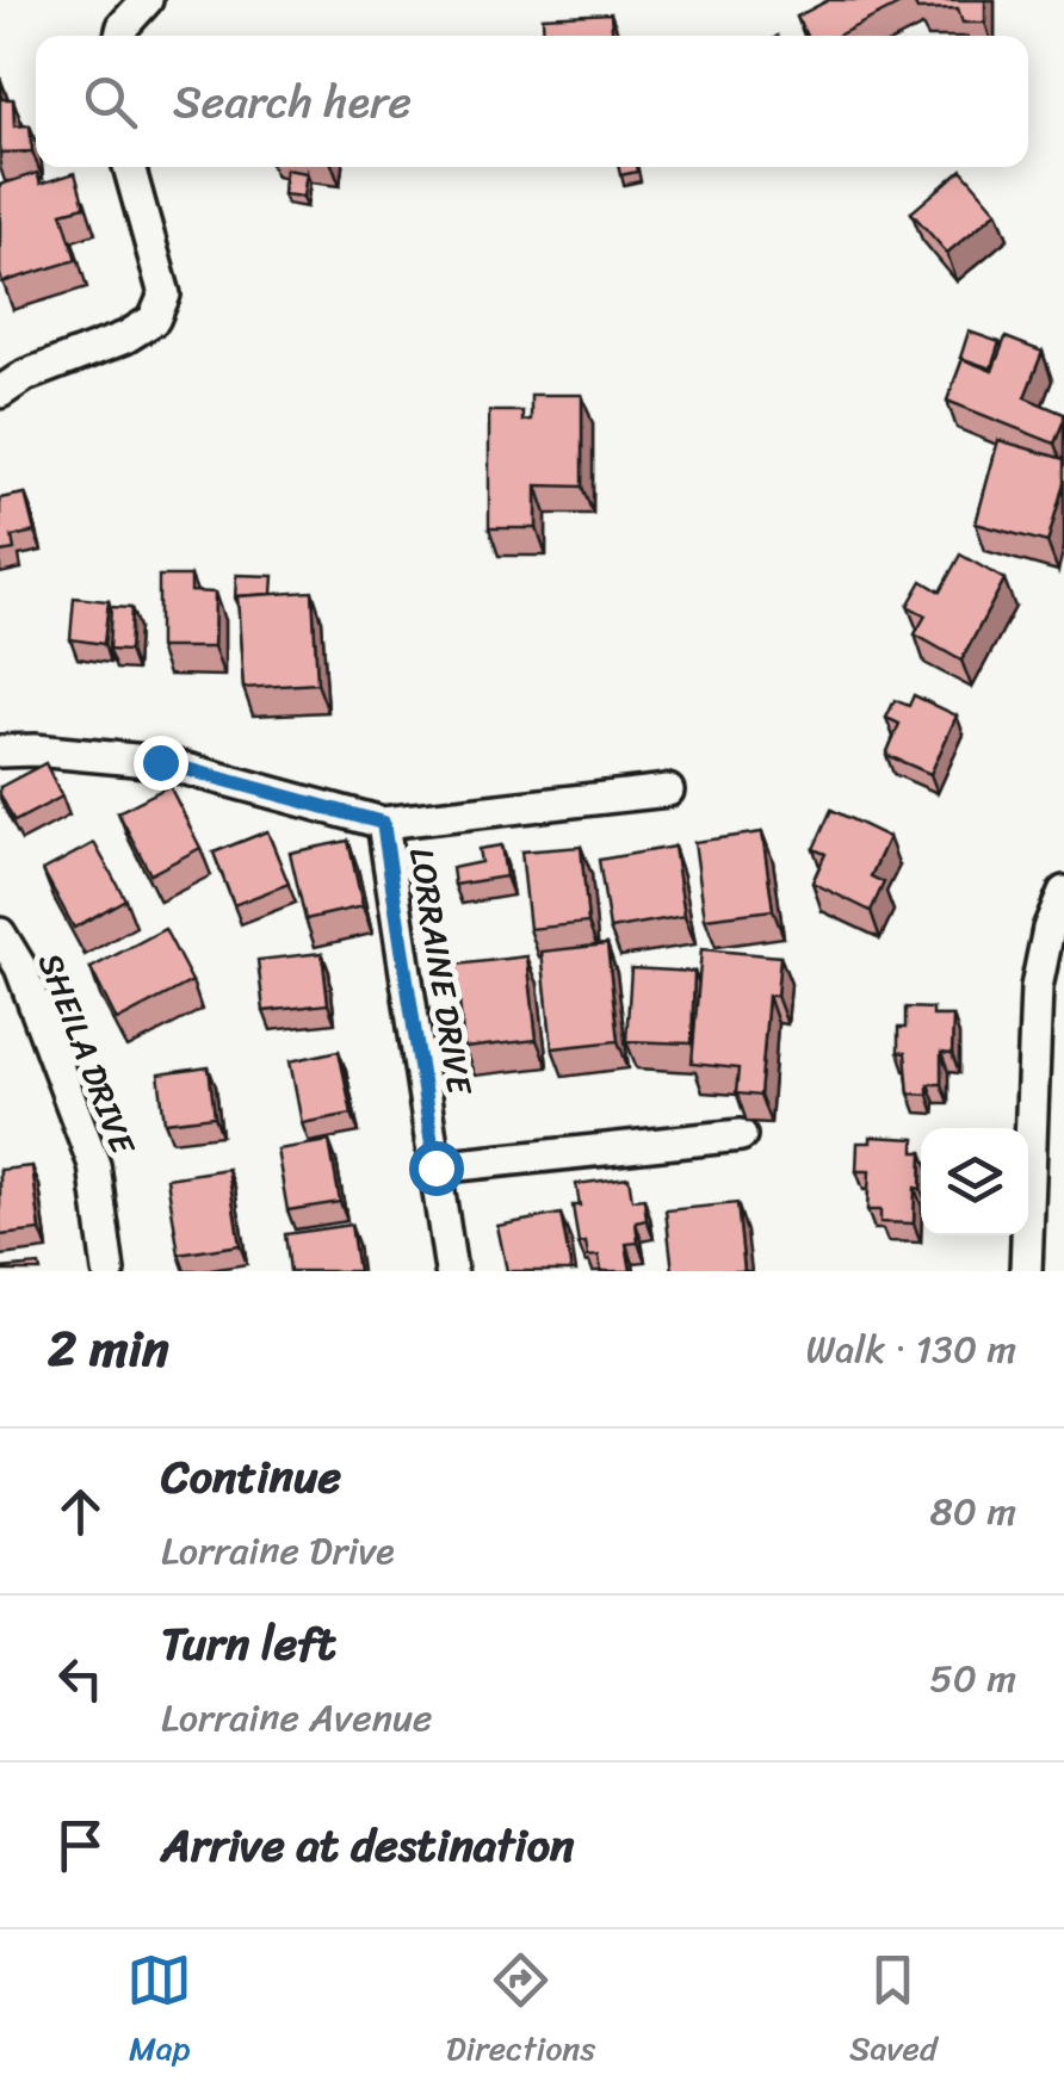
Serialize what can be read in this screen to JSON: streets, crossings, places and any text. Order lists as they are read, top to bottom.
{
  "streets": {
    "street": ["LORRAINE DRIVE", "SHEILA DRIVE"]
  },
  "page": {
    "search": "Search here",
    "heading": ["2 min", "Walk · 130 m"],
    "list": [
      ["Continue", "Lorraine Drive", "80 m"],
      ["Turn left", "Lorraine Avenue", "50 m"],
      "Arrive at destination"
    ],
    "nav": ["Map", "Directions", "Saved"]
  }
}
